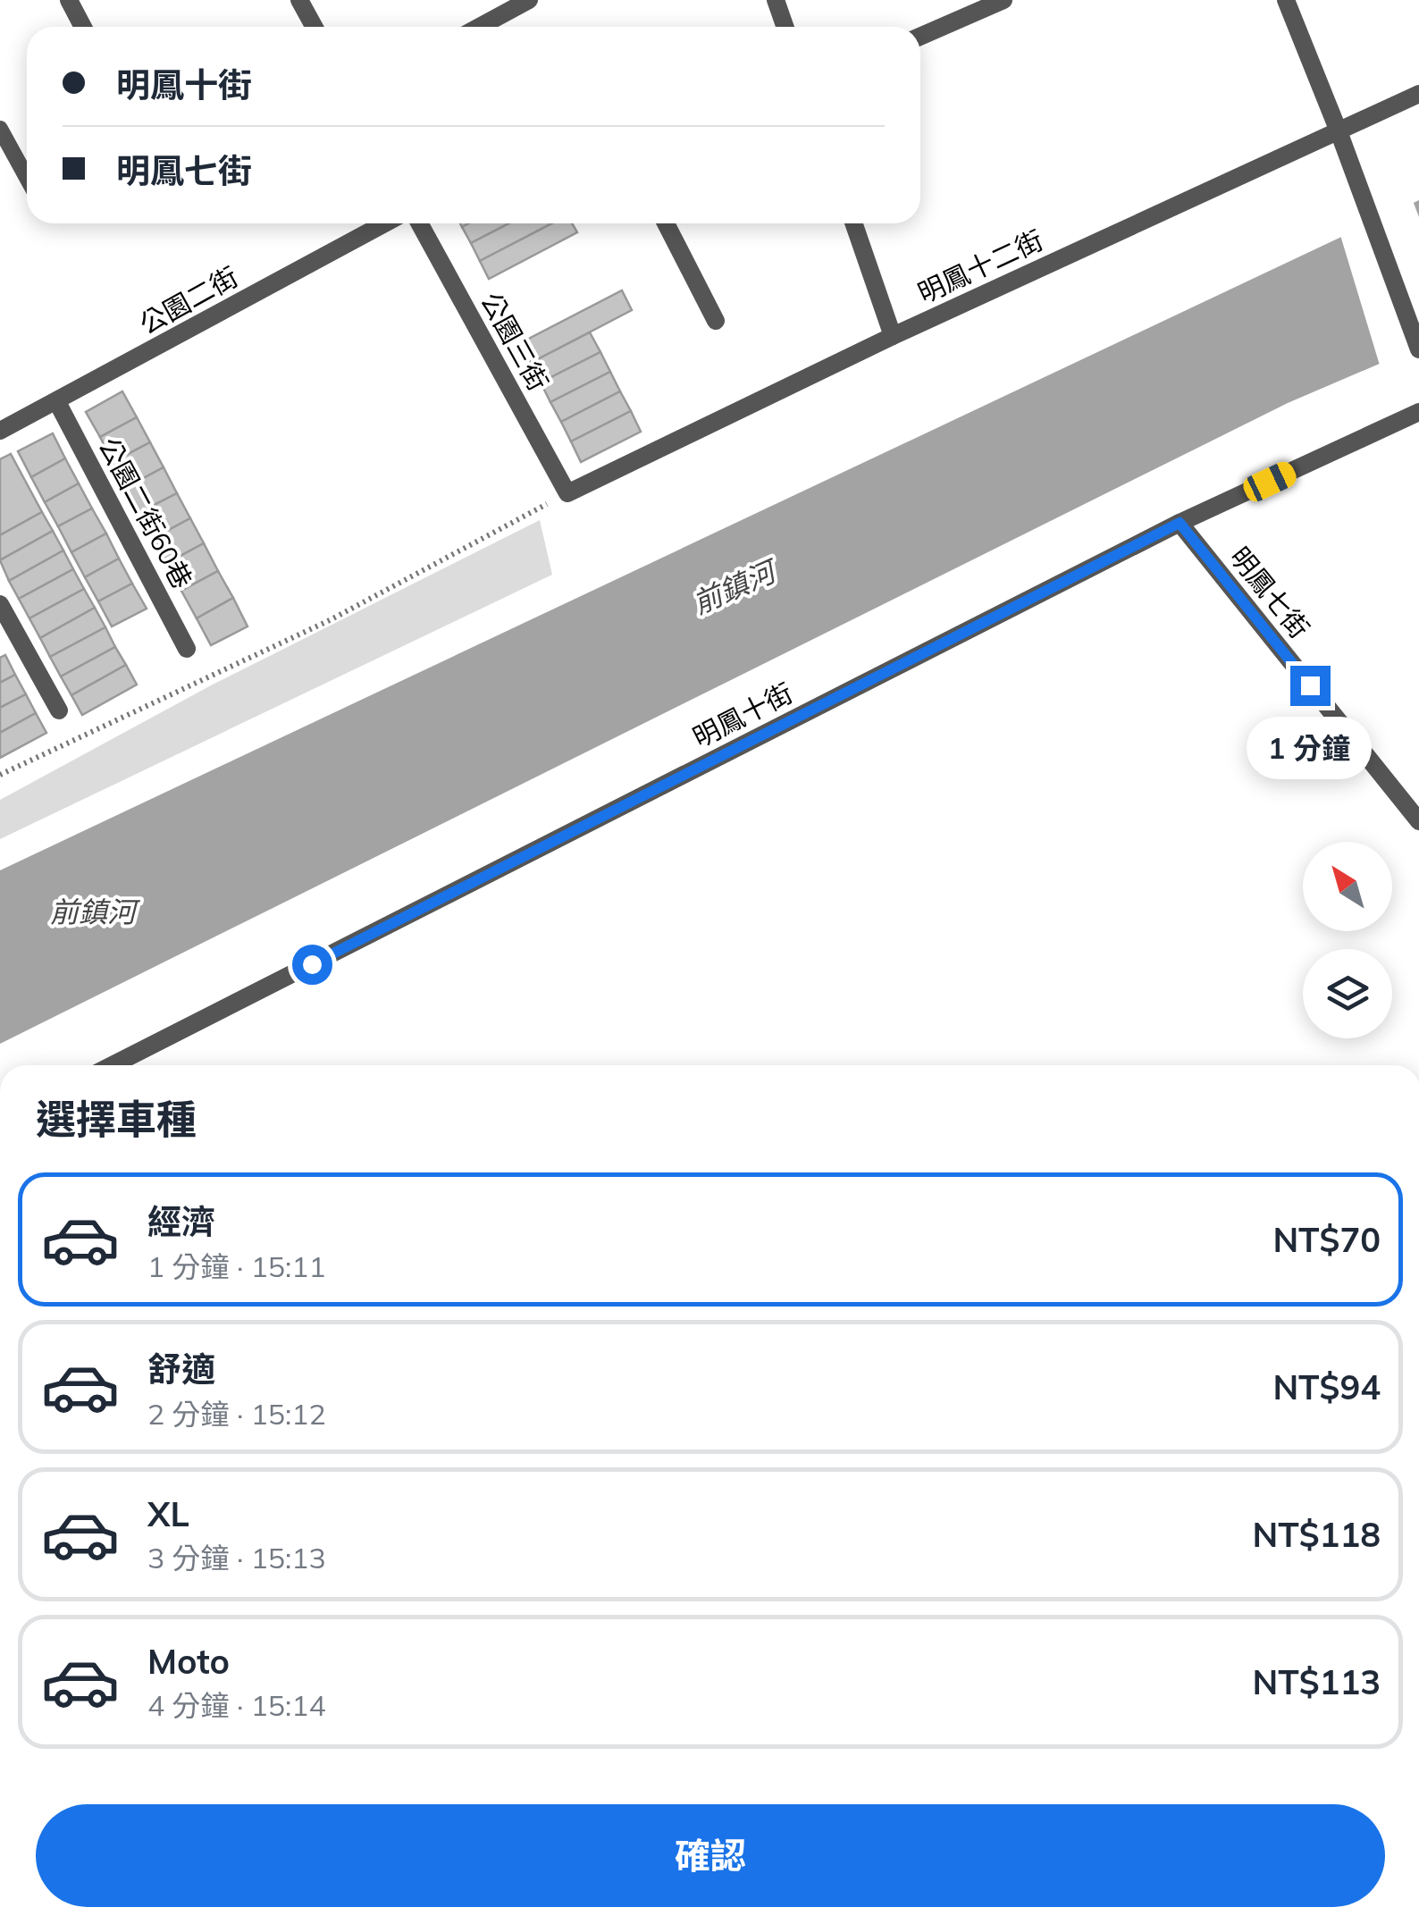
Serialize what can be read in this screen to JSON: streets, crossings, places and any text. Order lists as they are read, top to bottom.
{
  "streets": {
    "street": [
      "明鳳十二街",
      "公園二街",
      "公園三街",
      "公園二街60巷",
      "明鳳七街",
      "明鳳十街"
    ]
  },
  "crossings": [
    ["明鳳十二街", "公園三街"],
    ["公園二街", "公園二街60巷"],
    ["明鳳七街", "明鳳十街"]
  ],
  "water": ["前鎮河"],
  "north": "top left",
  "page": {
    "banner": ["明鳳十街", "明鳳七街"],
    "bubble": "1 分鐘",
    "heading": "選擇車種",
    "list": [
      {
        "name": "經濟",
        "note": "1 分鐘 · 15:11",
        "value": "NT$70"
      },
      {
        "name": "舒適",
        "note": "2 分鐘 · 15:12",
        "value": "NT$94"
      },
      {
        "name": "XL",
        "note": "3 分鐘 · 15:13",
        "value": "NT$118"
      },
      {
        "name": "Moto",
        "note": "4 分鐘 · 15:14",
        "value": "NT$113"
      }
    ],
    "buttons": "確認"
  }
}
